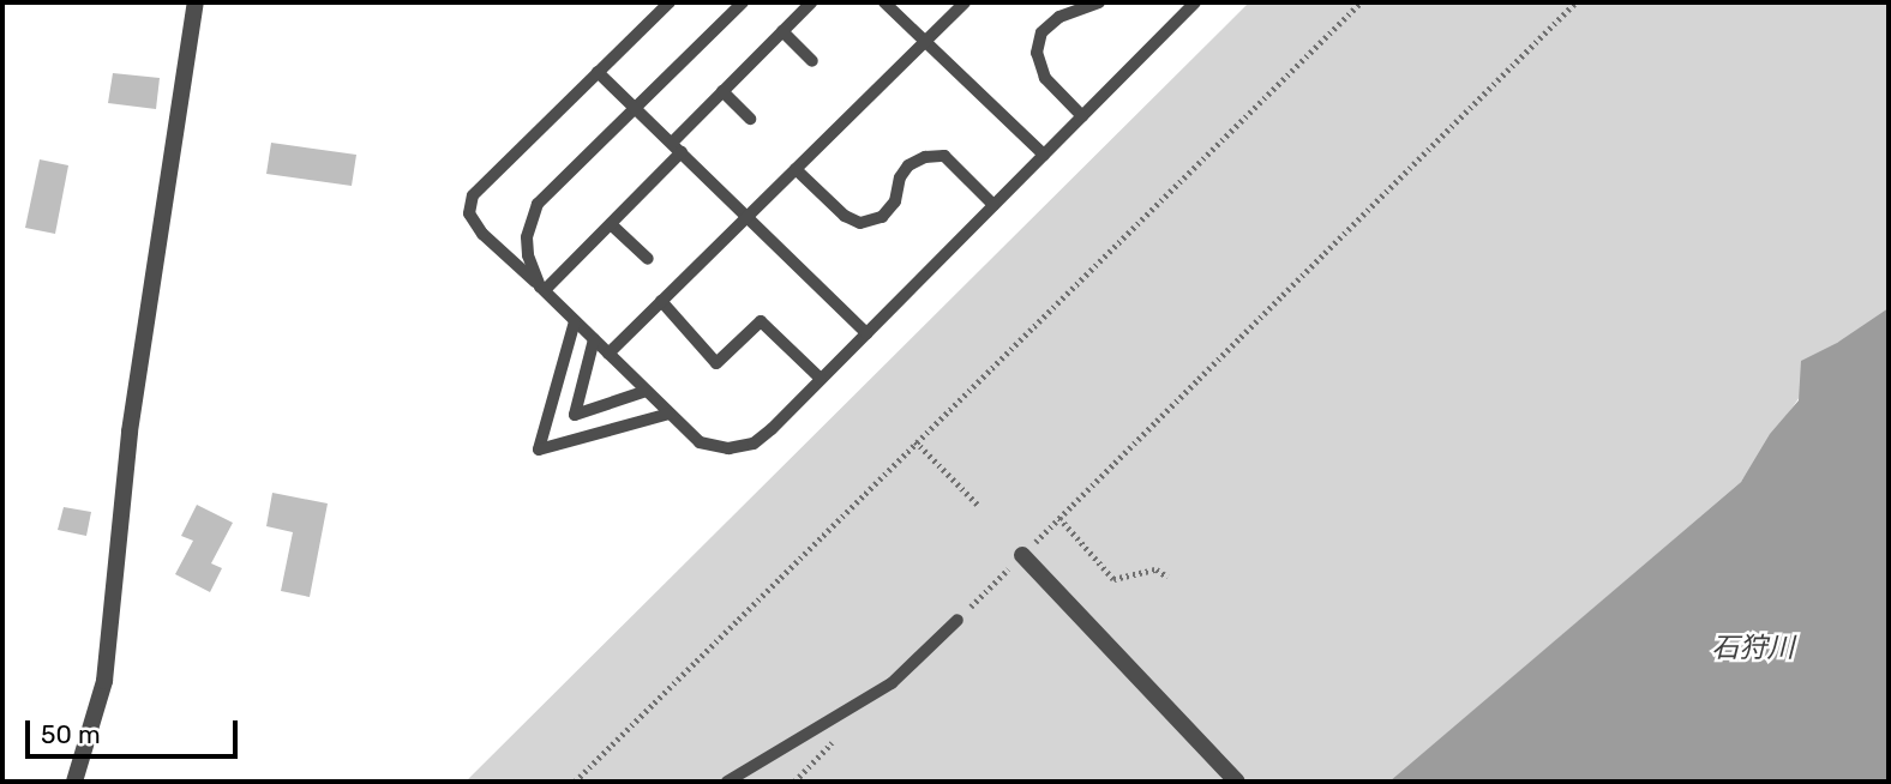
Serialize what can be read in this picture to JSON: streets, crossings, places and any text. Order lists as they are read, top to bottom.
{
  "water": ["石狩川"],
  "scale_bar": "50 m"
}
